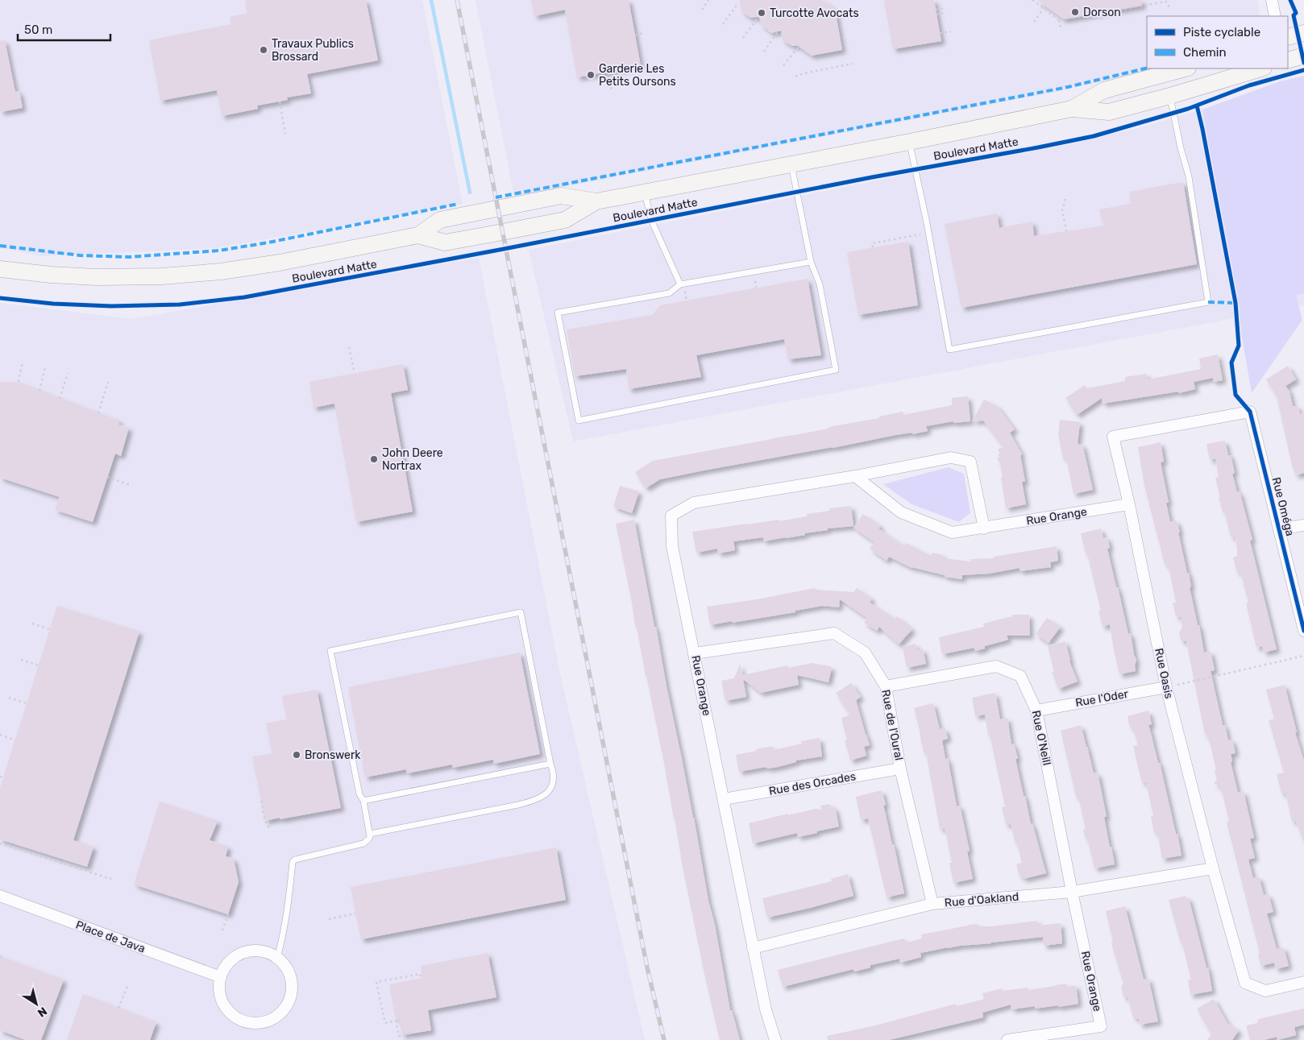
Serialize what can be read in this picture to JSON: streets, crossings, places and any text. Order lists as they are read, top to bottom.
{
  "streets": {
    "main road": ["Boulevard Matte"],
    "street": [
      "Rue Oméga",
      "Rue Orange",
      "Rue Oasis",
      "Rue l'Oder",
      "Rue de l'Oural",
      "Rue O'Neill",
      "Rue des Orcades",
      "Rue d'Oakland",
      "Place de Java"
    ]
  },
  "crossings": [
    ["Rue Oméga", "Rue Oasis"],
    ["Rue Orange", "Rue Oasis"],
    ["Rue Orange", "Rue de l'Oural"],
    ["Rue Orange", "Rue O'Neill"],
    ["Rue Orange", "Rue des Orcades"],
    ["Rue Orange", "Rue d'Oakland"],
    ["Rue Oasis", "Rue l'Oder"],
    ["Rue Oasis", "Rue d'Oakland"],
    ["Rue l'Oder", "Rue O'Neill"],
    ["Rue de l'Oural", "Rue O'Neill"],
    ["Rue de l'Oural", "Rue des Orcades"],
    ["Rue de l'Oural", "Rue d'Oakland"],
    ["Rue O'Neill", "Rue d'Oakland"]
  ],
  "places": [
    "Dorson",
    "Turcotte Avocats",
    "Travaux Publics Brossard",
    "Garderie Les Petits Oursons",
    "John Deere Nortrax",
    "Bronswerk"
  ],
  "legend": ["Piste cyclable", "Chemin"],
  "scale_bar": "50 m",
  "north": "bottom right"
}
